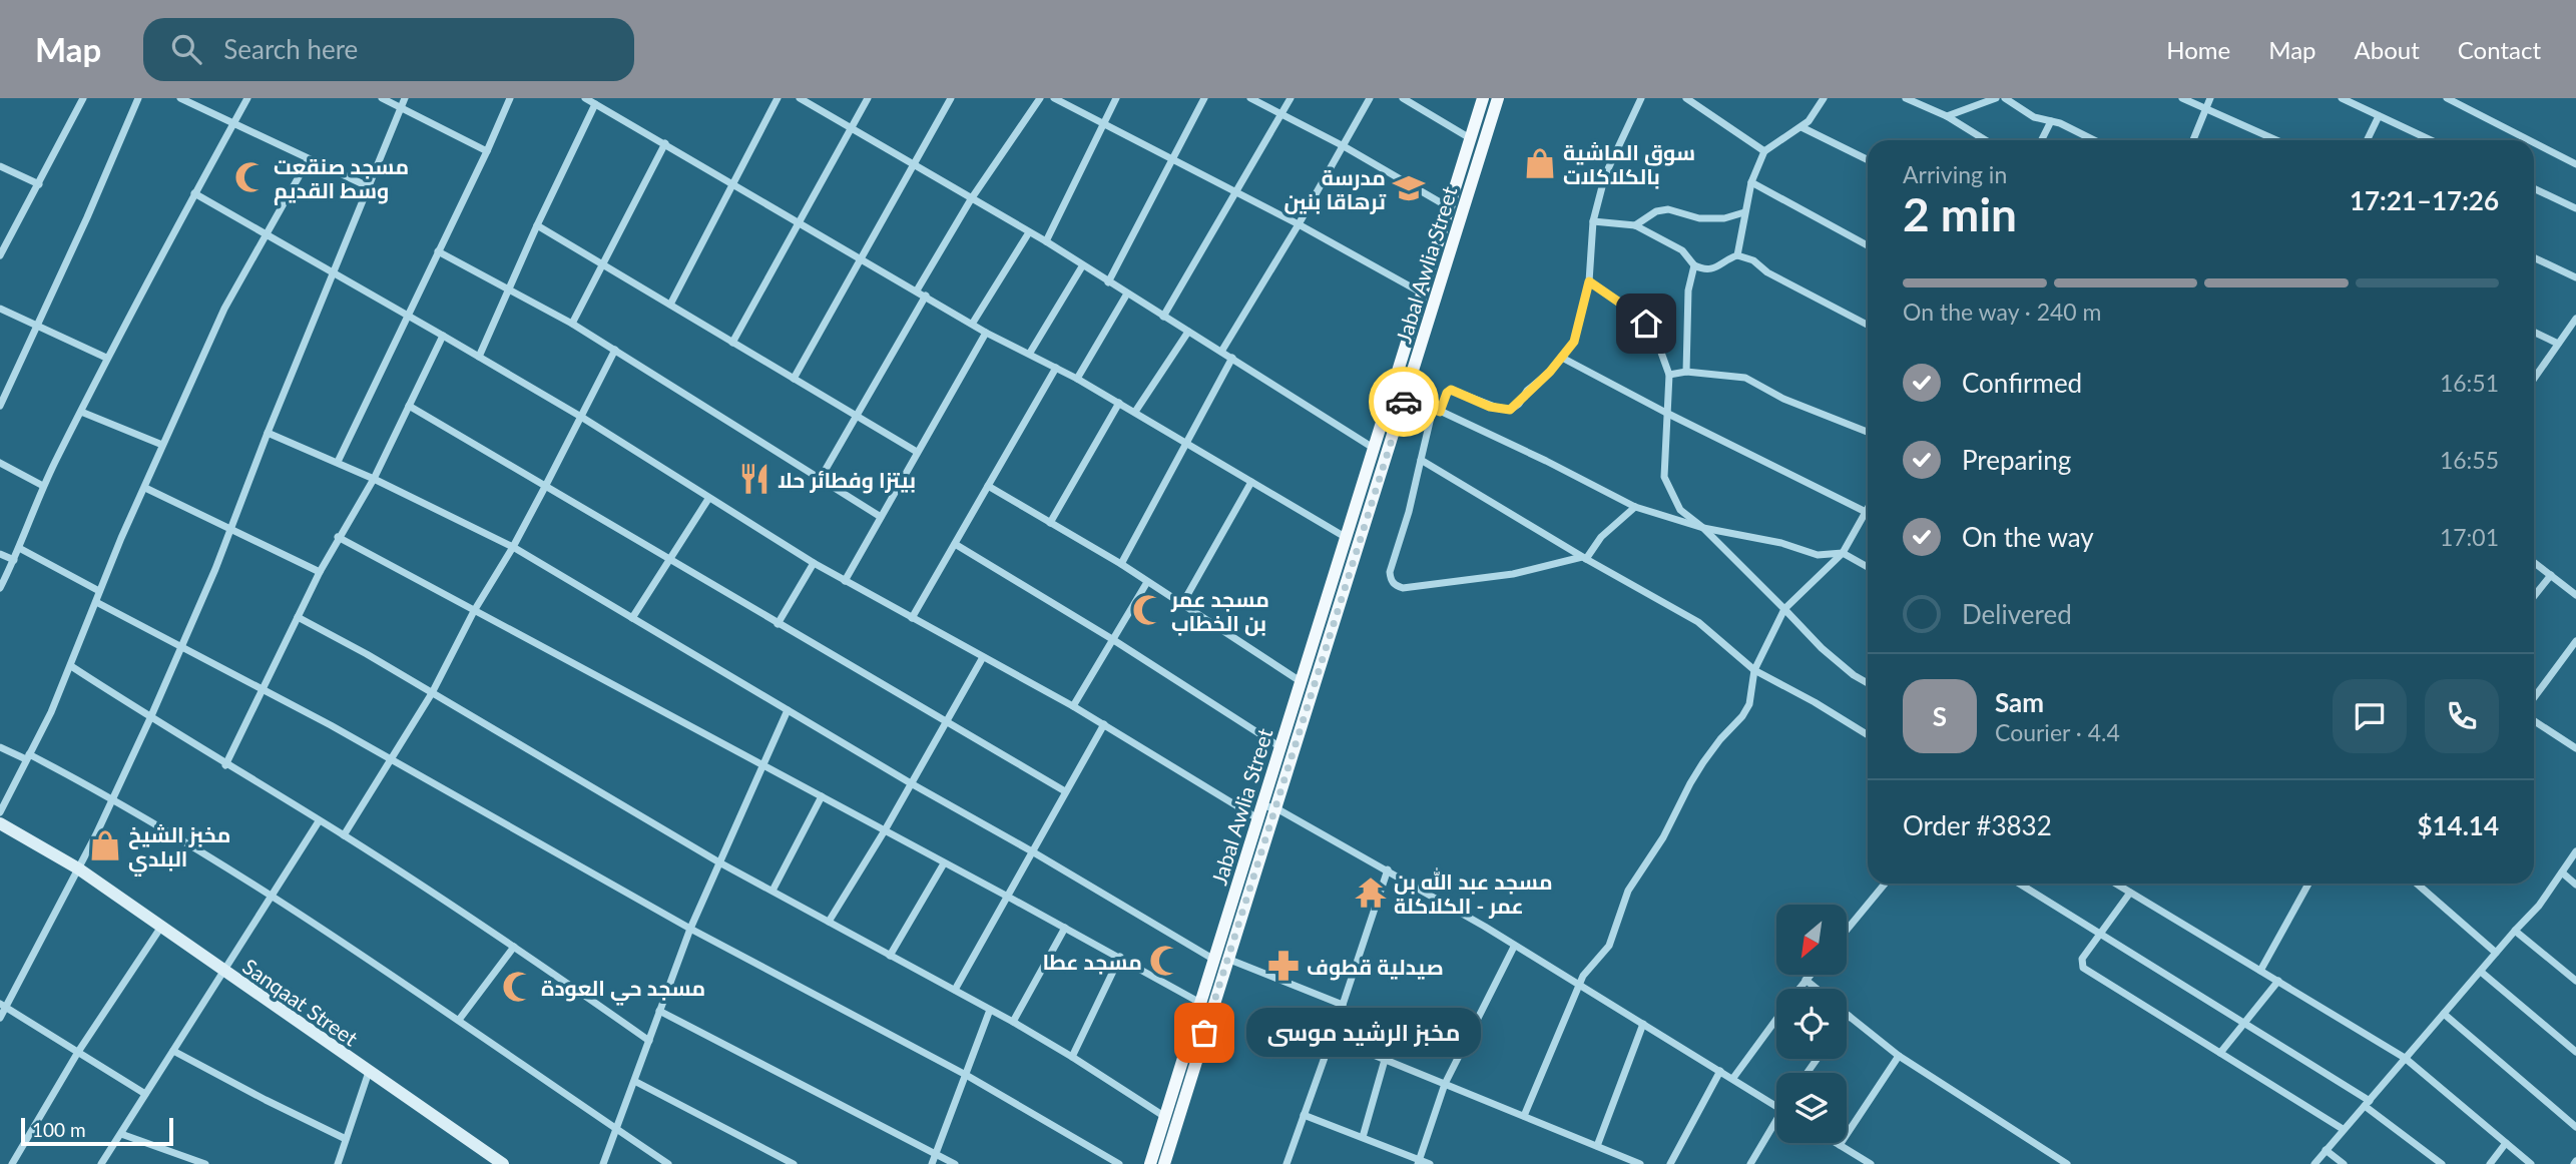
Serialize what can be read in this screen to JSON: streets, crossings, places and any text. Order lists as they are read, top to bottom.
{
  "streets": {
    "main road": ["Jabal Awlia Street"],
    "street": ["Sanqaat Street"]
  },
  "places": {
    "shop": ["سوق الماشية بالكلاكلات", "مخبز الشيخ البلدي"],
    "mosque": [
      "مسجد صنقعت وسط القديم",
      "مسجد عمر بن الخطاب",
      "مسجد عطا",
      "مسجد حي العودة"
    ],
    "school or university": ["مدرسة ترهاقا بنين"],
    "restaurant": ["بيتزا وفطائر حلا"],
    "temple": ["مسجد عبد الله بن عمر - الكلاكلة"],
    "pharmacy": ["صيدلية قطوف"],
    "other": ["مخبز الرشيد موسى"]
  },
  "scale_bar": "100 m",
  "north": "bottom left",
  "page": {
    "header": "Map",
    "search": "Search here",
    "nav": [
      "Home",
      "Map",
      "About",
      "Contact"
    ],
    "heading": ["2 min", "Arriving in", "17:21–17:26"],
    "panel": [
      "Sam",
      "Courier · 4.4",
      "Order #3832",
      "$14.14"
    ],
    "bar": "On the way · 240 m",
    "list": [
      ["Confirmed", "16:51"],
      ["Preparing", "16:55"],
      ["On the way", "17:01"],
      "Delivered"
    ],
    "round": "S",
    "bubble": "مخبز الرشيد موسى",
    "scale": "100 m"
  }
}
